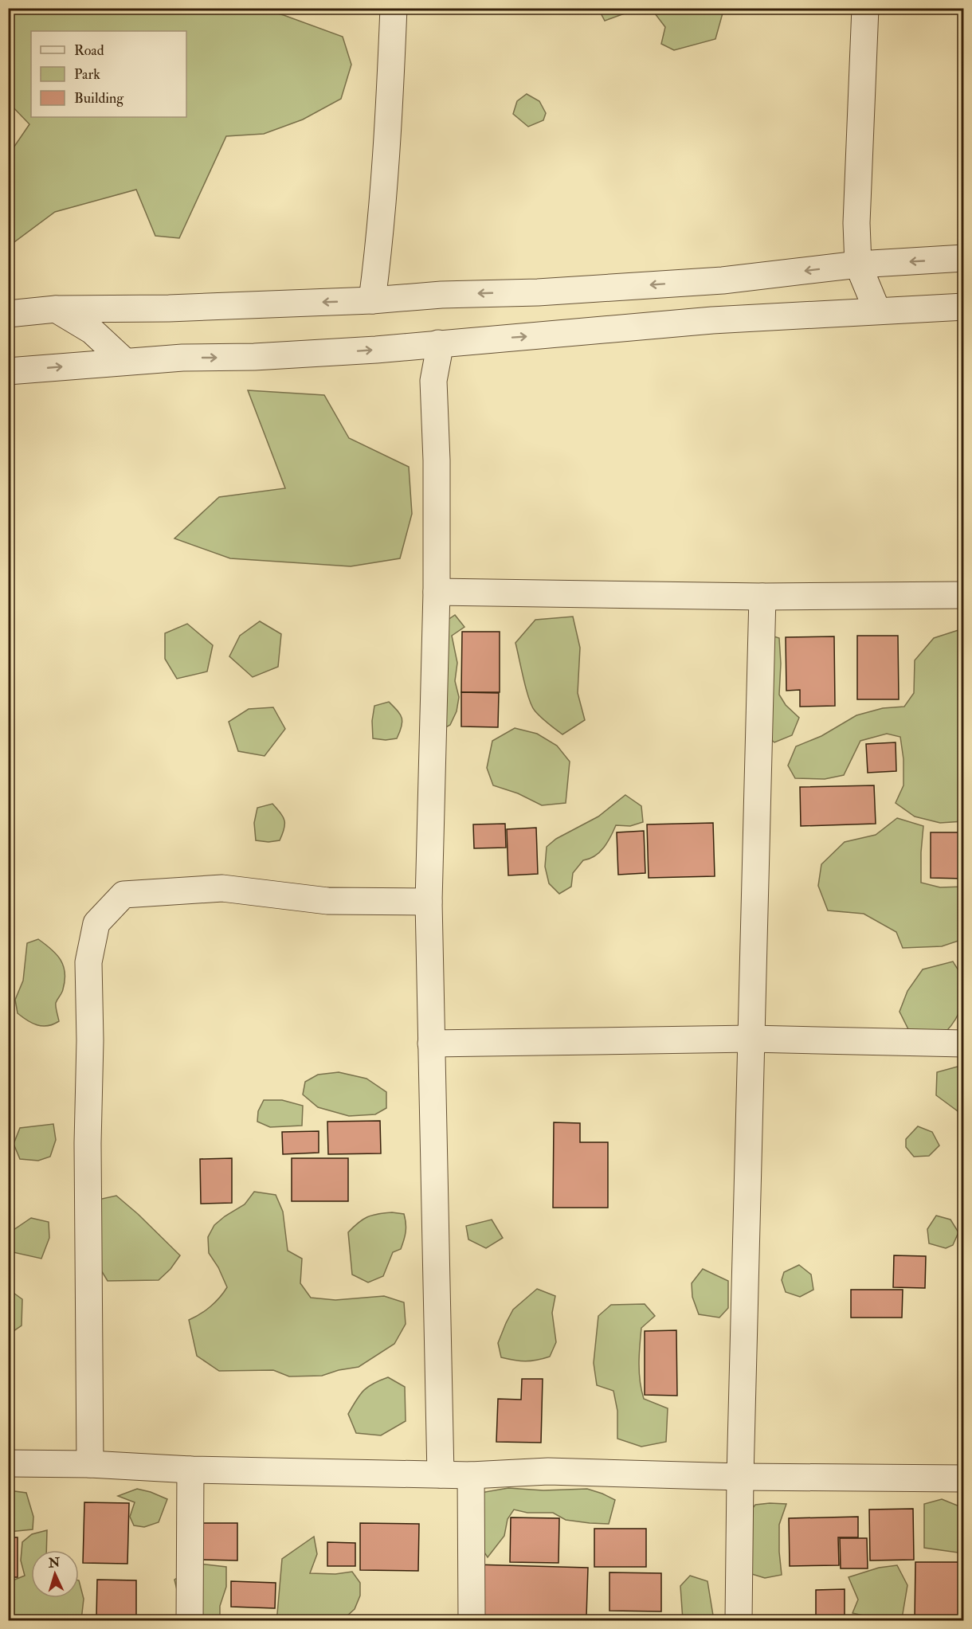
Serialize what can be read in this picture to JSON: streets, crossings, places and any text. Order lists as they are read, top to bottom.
{
  "legend": ["Road", "Park", "Building"],
  "north": "top"
}
